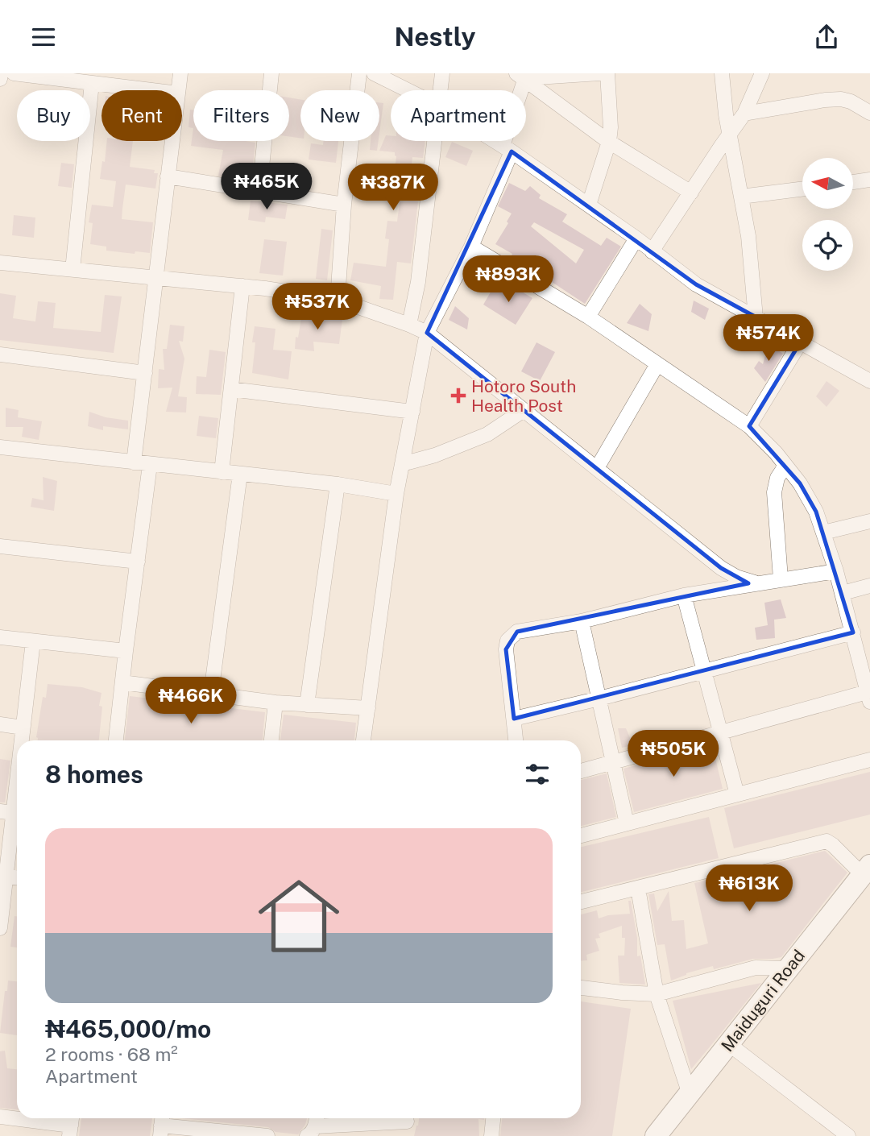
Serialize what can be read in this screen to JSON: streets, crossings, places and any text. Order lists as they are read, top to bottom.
{
  "streets": {
    "highway": ["Maiduguri Road"]
  },
  "places": {
    "health": ["Hotoro South Health Post"]
  },
  "north": "left",
  "page": {
    "header": "Nestly",
    "chip": [
      "Buy",
      "Rent",
      "Filters",
      "New",
      "Apartment"
    ],
    "price": [
      "₦465K",
      "₦387K",
      "₦893K",
      "₦537K",
      "₦574K",
      "₦466K",
      "₦505K",
      "₦613K"
    ],
    "heading": "8 homes",
    "list": [
      {
        "name": "₦465,000/mo",
        "note": "2 rooms · 68 m² · Apartment"
      }
    ]
  }
}
